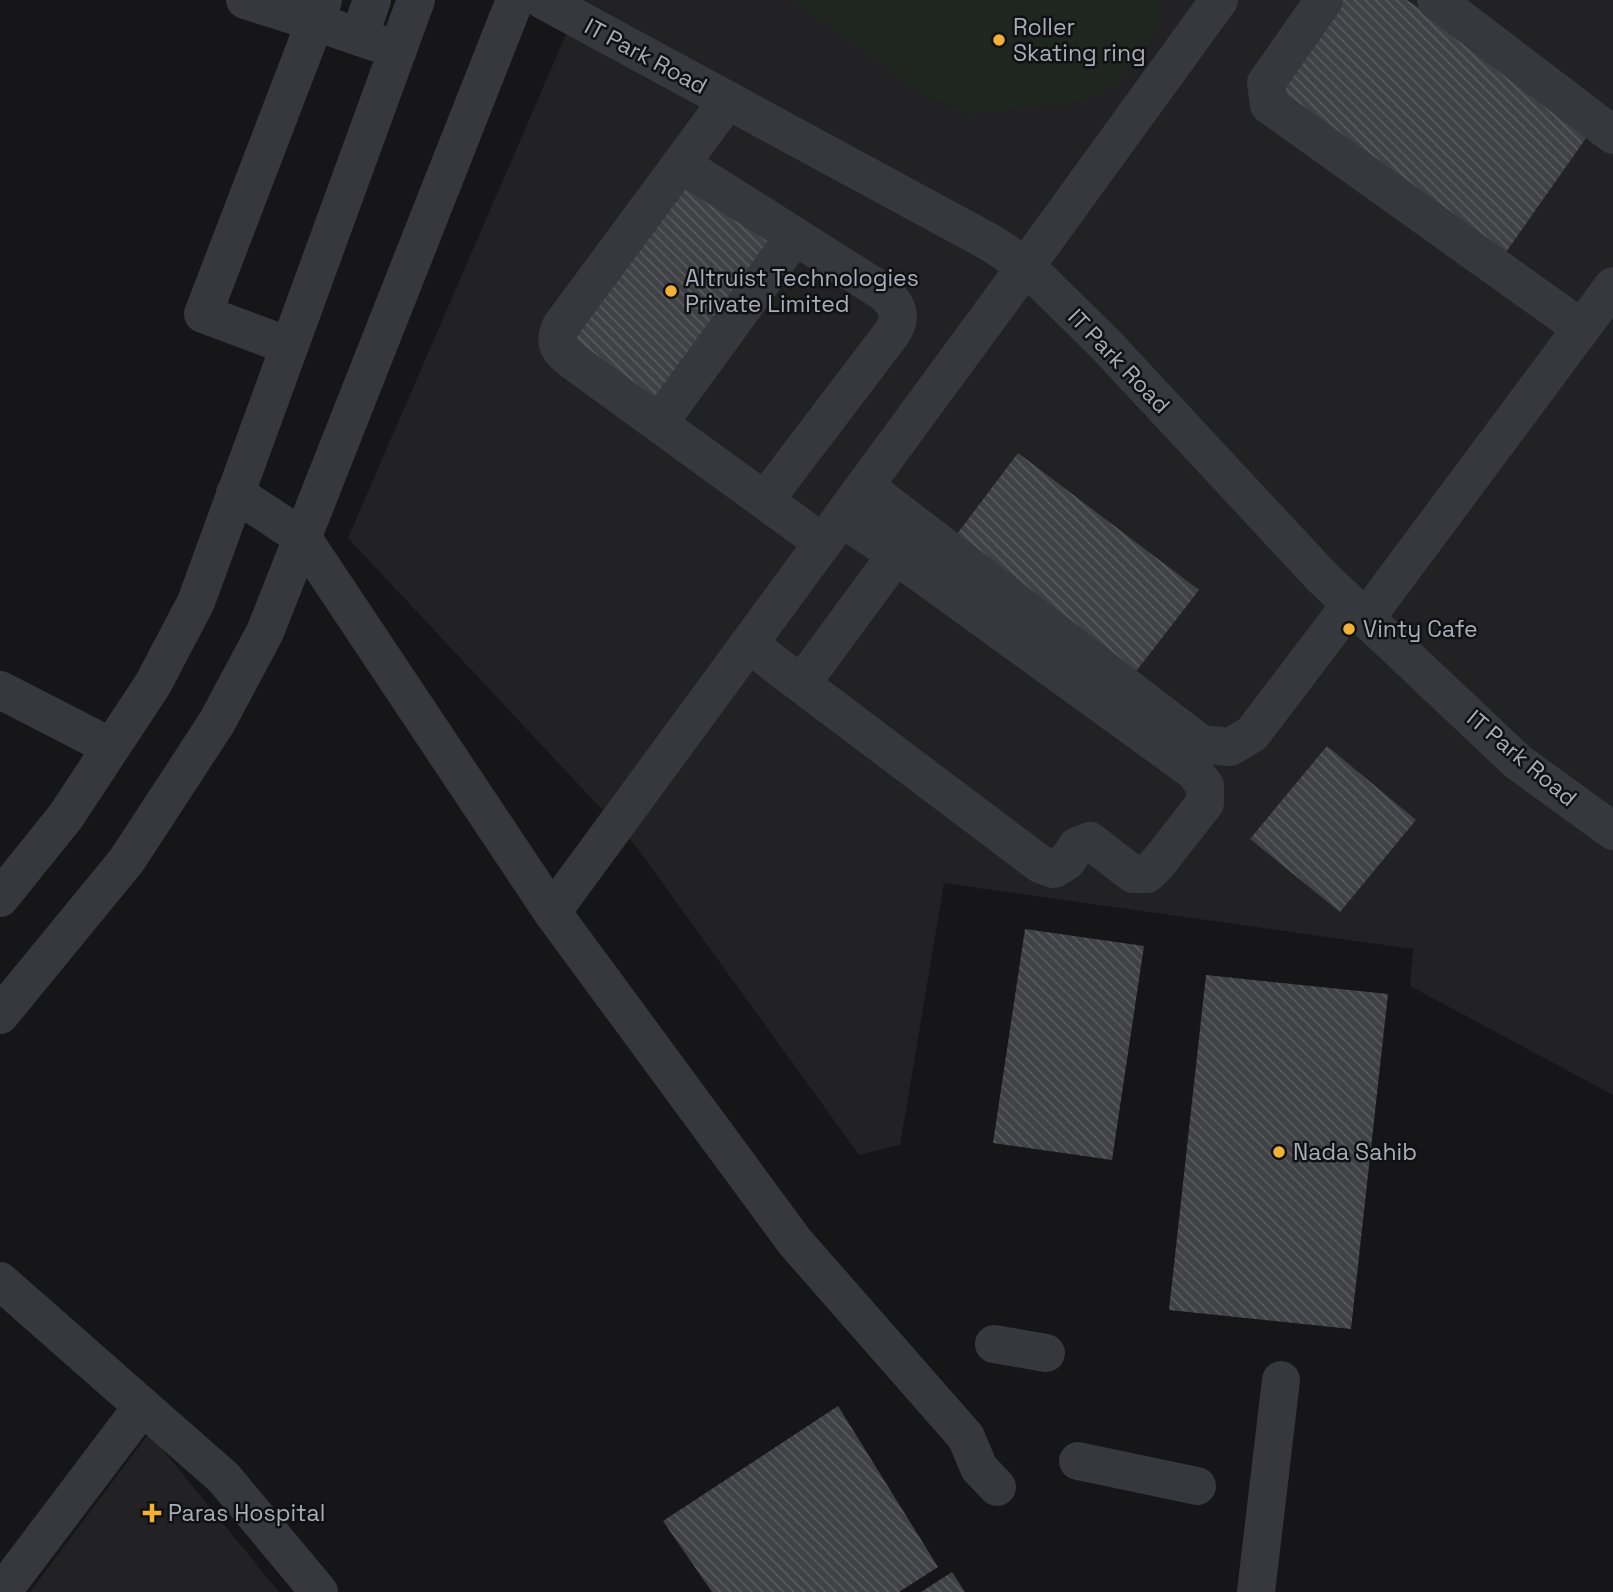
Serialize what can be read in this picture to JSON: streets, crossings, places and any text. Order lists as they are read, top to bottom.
{
  "streets": {
    "street": ["IT Park Road"]
  },
  "places": {
    "other": [
      "Roller Skating ring",
      "Altruist Technologies Private Limited",
      "Vinty Cafe",
      "Nada Sahib"
    ],
    "health": ["Paras Hospital"]
  }
}
